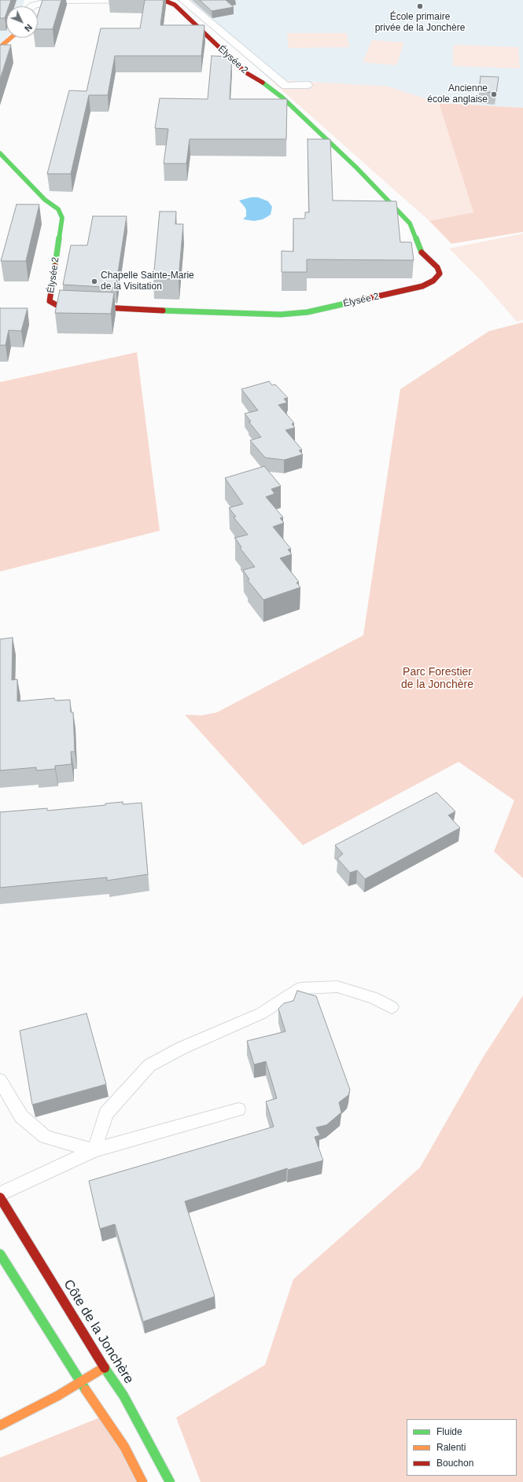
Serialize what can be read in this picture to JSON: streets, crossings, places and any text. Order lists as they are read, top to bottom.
{
  "streets": {
    "street": ["Élysée 2", "Côte de la Jonchère"]
  },
  "parks": ["Parc Forestier de la Jonchère"],
  "places": ["École primaire privée de la Jonchère", "Ancienne école anglaise", "Chapelle Sainte-Marie de la Visitation"],
  "legend": ["Fluide", "Ralenti", "Bouchon"],
  "north": "bottom right"
}
